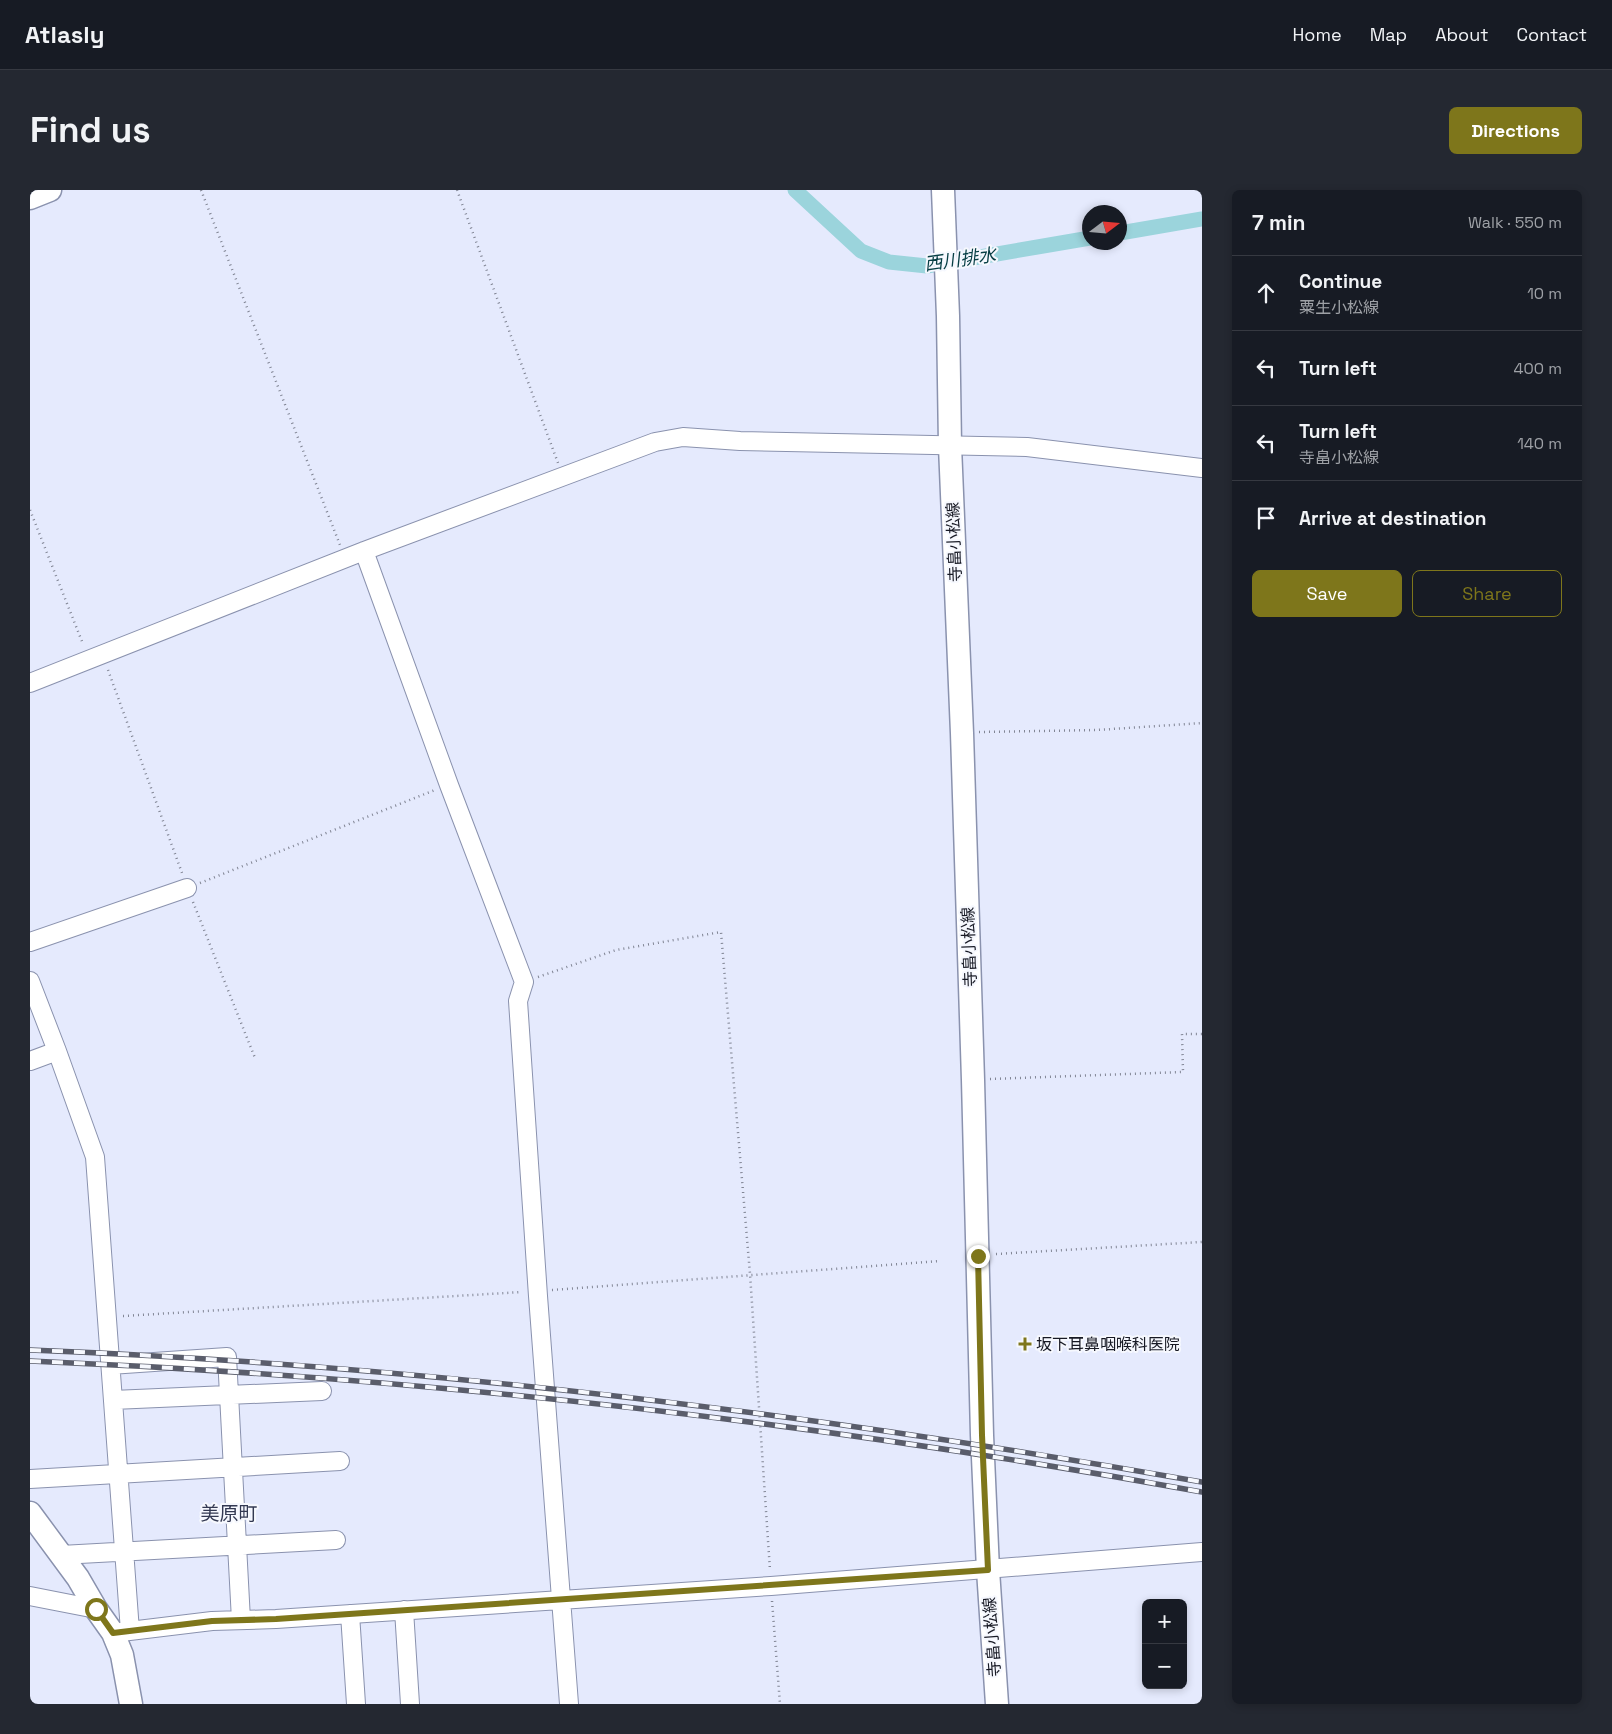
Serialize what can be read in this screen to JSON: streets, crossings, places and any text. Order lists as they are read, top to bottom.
{
  "streets": {
    "main road": ["寺畠小松線"]
  },
  "districts": ["美原町"],
  "water": ["西川排水"],
  "places": {
    "health": ["坂下耳鼻咽喉科医院"]
  },
  "north": "right",
  "page": {
    "header": "Atlasly",
    "nav": [
      "Home",
      "Map",
      "About",
      "Contact"
    ],
    "buttons": [
      "Directions",
      ["Save", "Share"]
    ],
    "title": "Find us",
    "heading": ["7 min", "Walk · 550 m"],
    "list": [
      ["Continue", "粟生小松線", "10 m"],
      ["Turn left", "400 m"],
      ["Turn left", "寺畠小松線", "140 m"],
      "Arrive at destination"
    ],
    "map_buttons": ["+", "−"]
  }
}
